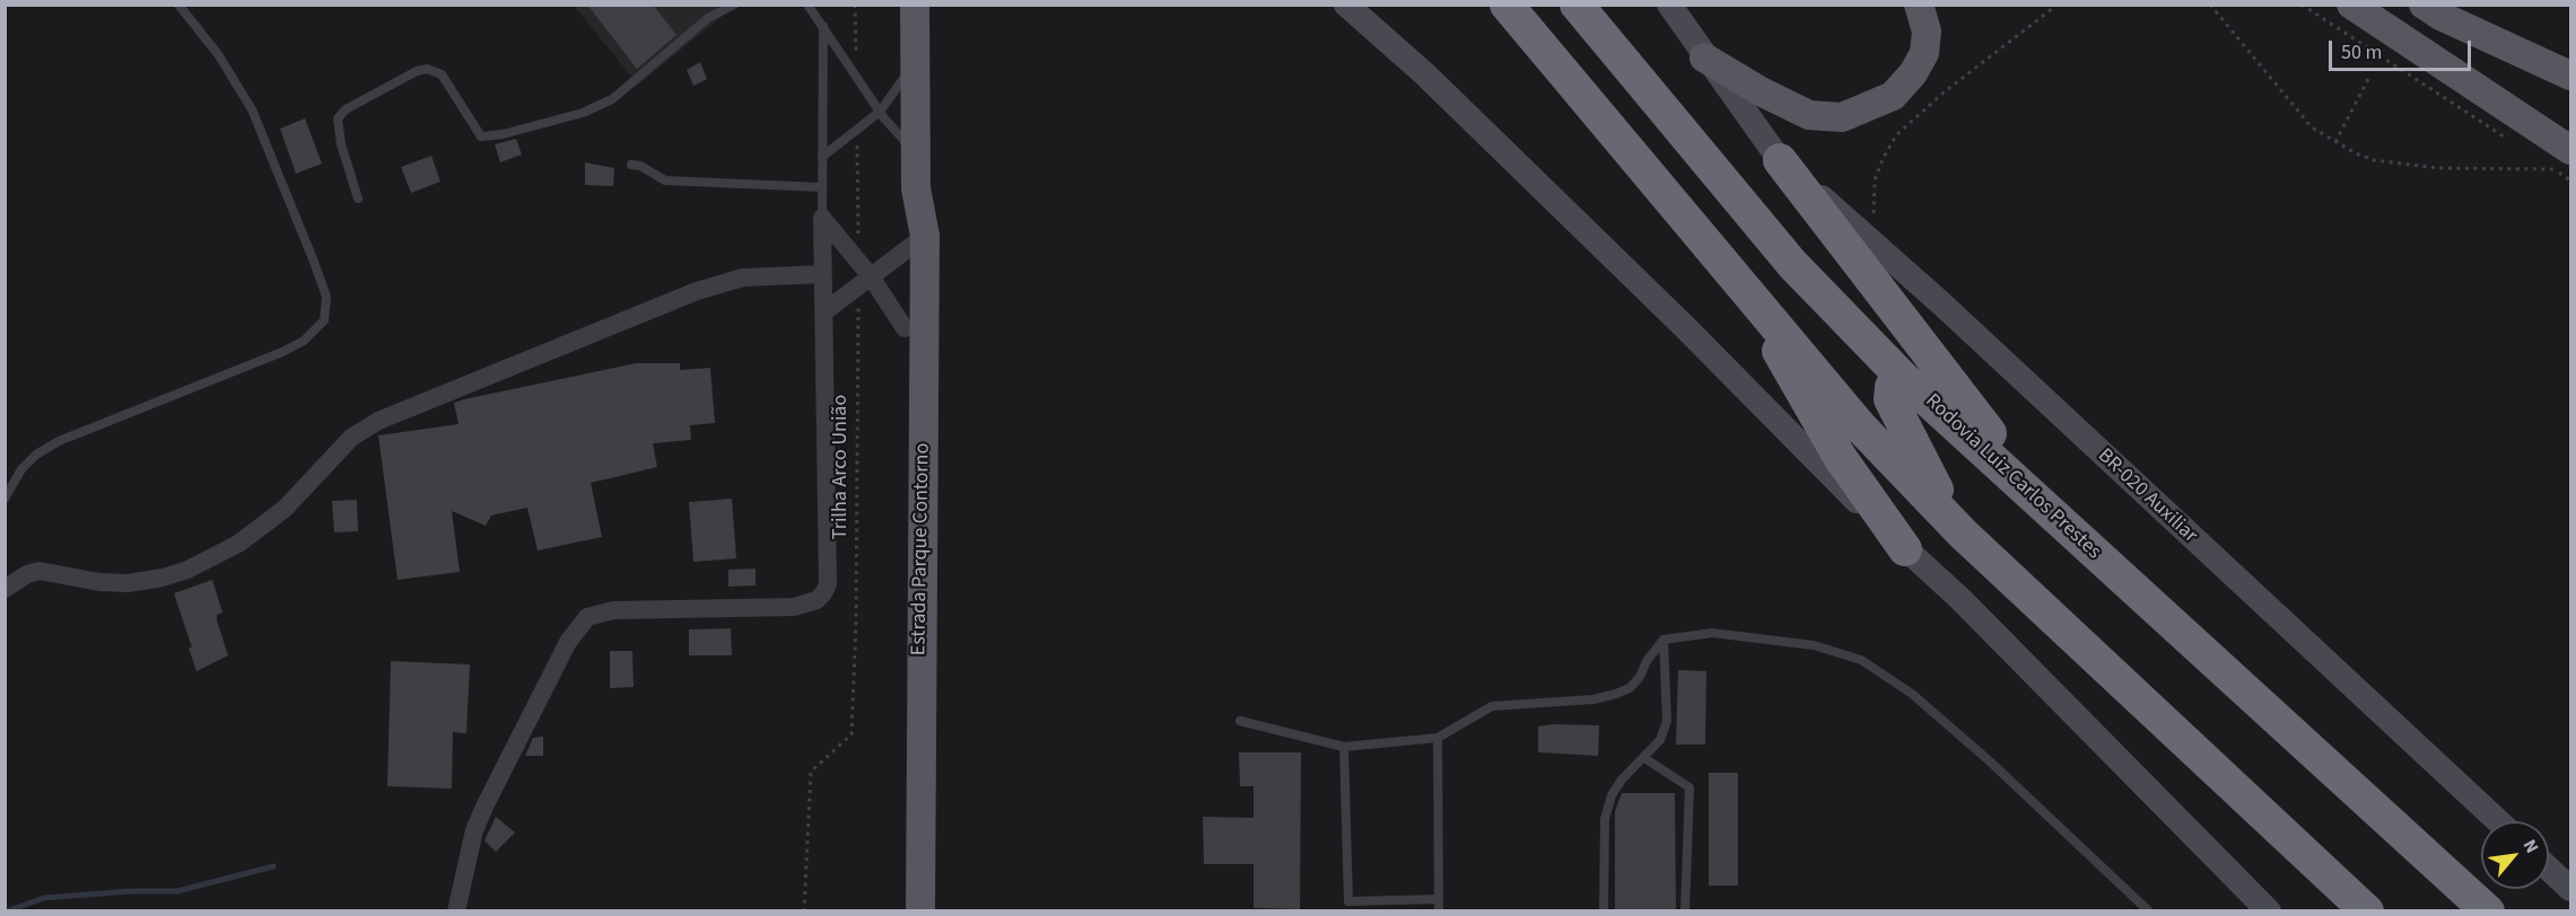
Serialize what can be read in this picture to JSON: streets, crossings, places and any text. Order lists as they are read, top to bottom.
{
  "streets": {
    "highway": ["Rodovia Luiz Carlos Prestes"],
    "main road": ["BR-020 Auxiliar", "Estrada Parque Contorno"],
    "path": ["Trilha Arco União"]
  },
  "scale_bar": "50 m",
  "north": "top right"
}
